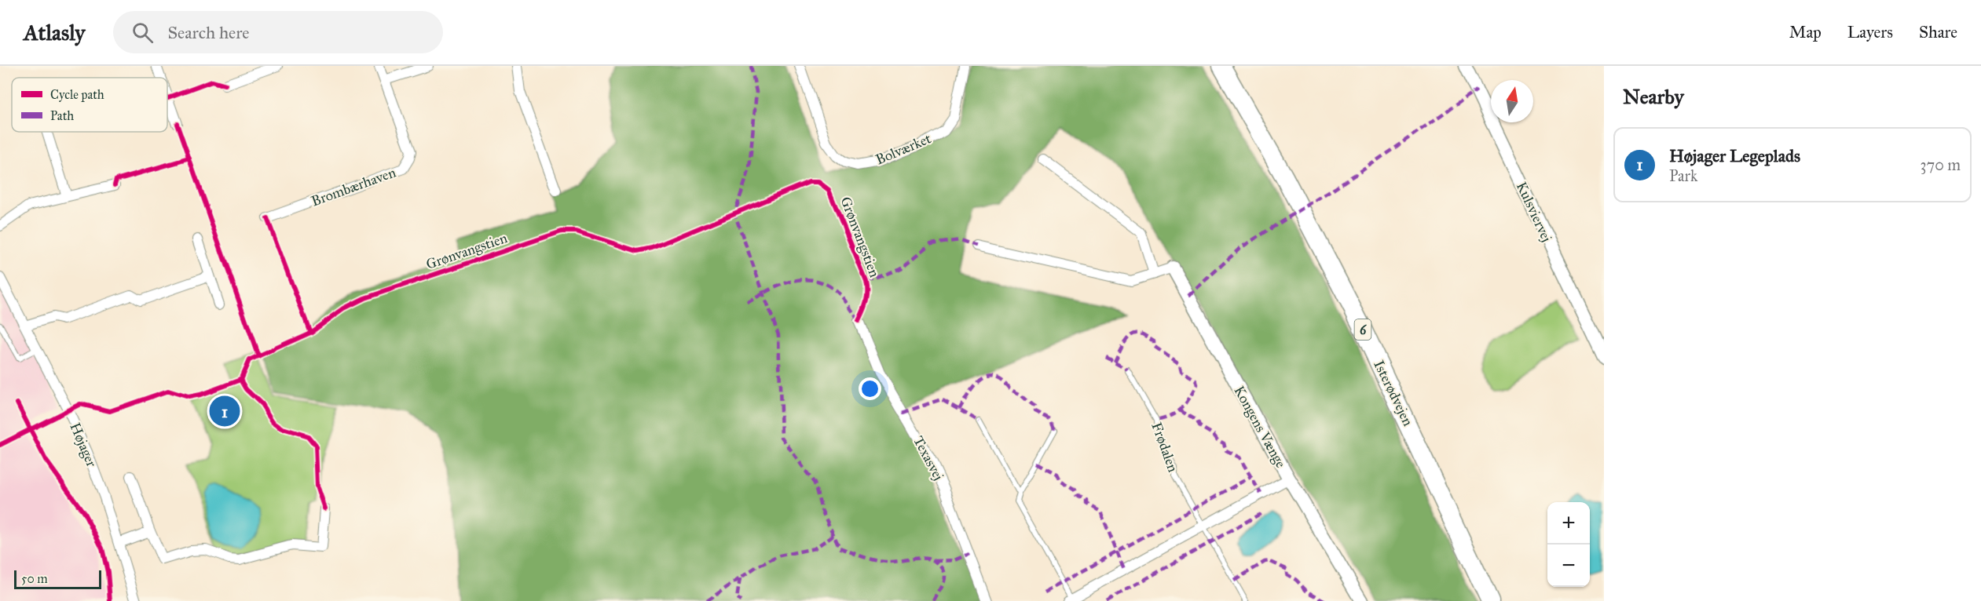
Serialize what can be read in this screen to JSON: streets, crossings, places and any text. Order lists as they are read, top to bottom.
{
  "streets": {
    "highway": ["6", "Isterødvejen"],
    "street": [
      "Bolværket",
      "Brombærhaven",
      "Kulsviervej",
      "Kongens Vænge",
      "Højager",
      "Texasvej"
    ],
    "lane": ["Frødalen"],
    "cycle path": ["Grønvangstien"]
  },
  "legend": ["Cycle path", "Path"],
  "scale_bar": "50 m",
  "north": "top",
  "page": {
    "header": "Atlasly",
    "search": "Search here",
    "nav": ["Map", "Layers", "Share"],
    "heading": "Nearby",
    "list": [
      {
        "mark": "1",
        "name": "Højager Legeplads",
        "note": "Park",
        "value": "370 m"
      }
    ],
    "pins": "1",
    "map_buttons": ["+", "−"],
    "scale": "50 m"
  }
}
